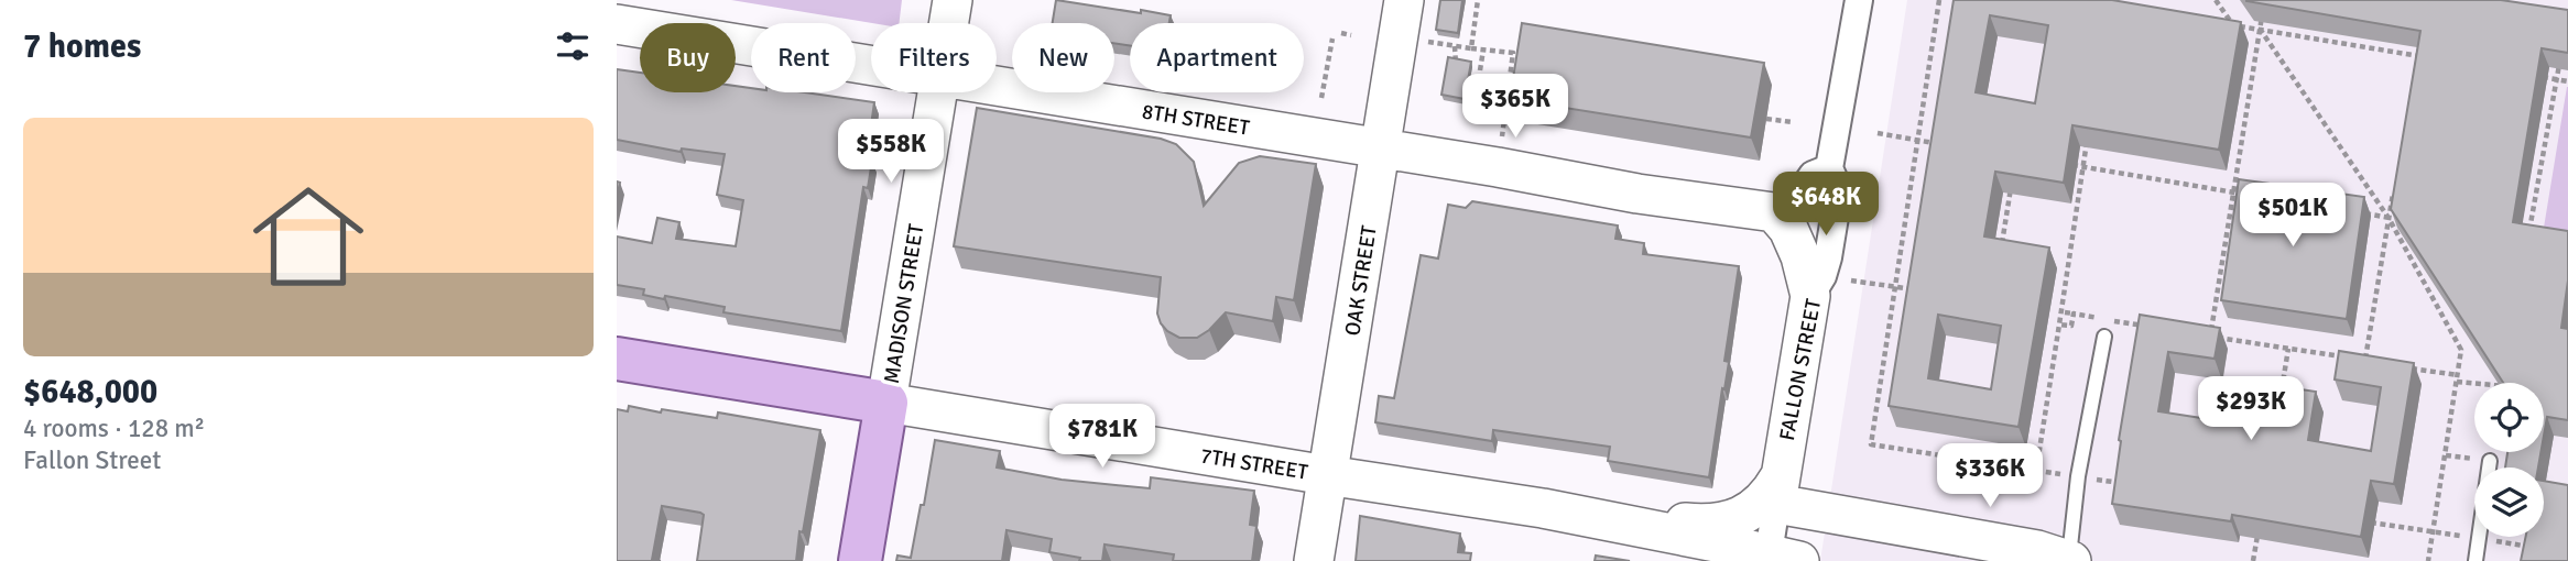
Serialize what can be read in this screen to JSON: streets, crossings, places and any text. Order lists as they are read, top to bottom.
{
  "streets": {
    "main road": [
      "8TH STREET",
      "OAK STREET",
      "MADISON STREET",
      "FALLON STREET",
      "7TH STREET"
    ]
  },
  "crossings": [
    ["8TH STREET", "OAK STREET"],
    ["OAK STREET", "7TH STREET"],
    ["MADISON STREET", "7TH STREET"],
    ["FALLON STREET", "7TH STREET"]
  ],
  "page": {
    "heading": "7 homes",
    "chip": [
      "Buy",
      "Rent",
      "Filters",
      "New",
      "Apartment"
    ],
    "price": [
      "$365K",
      "$558K",
      "$648K",
      "$501K",
      "$293K",
      "$781K",
      "$336K"
    ],
    "list": [
      {
        "name": "$648,000",
        "note": "4 rooms · 128 m² · Fallon Street"
      }
    ]
  }
}
